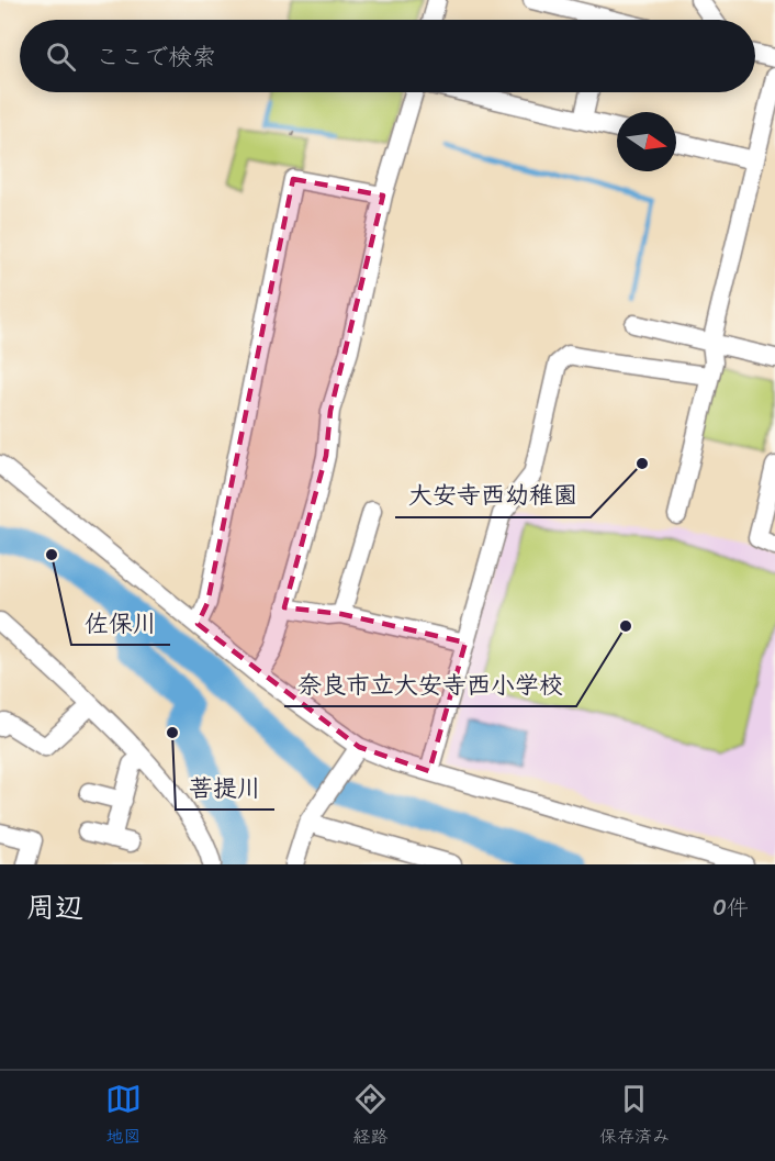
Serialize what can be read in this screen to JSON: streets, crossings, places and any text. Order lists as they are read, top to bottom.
{
  "places": [
    "大安寺西幼稚園",
    "佐保川",
    "奈良市立大安寺西小学校",
    "菩提川"
  ],
  "north": "right",
  "page": {
    "search": "ここで検索",
    "heading": ["周辺", "0件"],
    "nav": ["地図", "経路", "保存済み"]
  }
}
